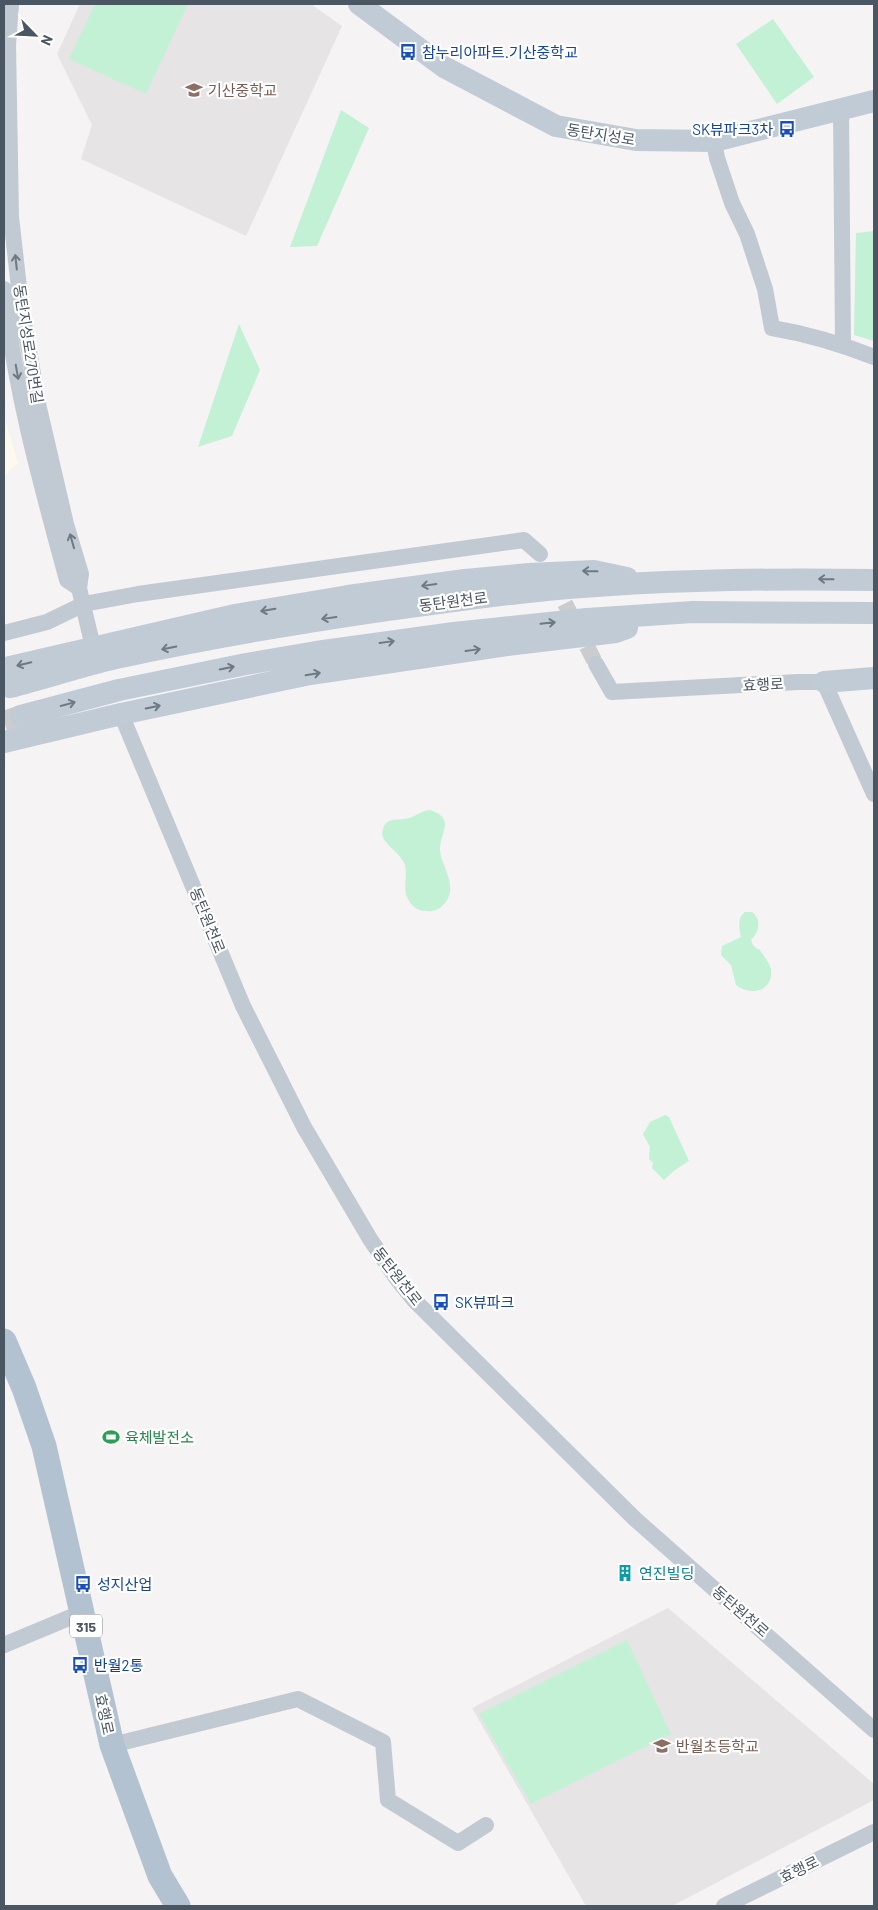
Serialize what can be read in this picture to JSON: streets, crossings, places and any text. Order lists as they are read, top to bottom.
{
  "streets": {
    "main road": [
      "동탄지성로",
      "동탄원천로",
      "효행로",
      "315"
    ],
    "street": ["동탄지성로270번길"]
  },
  "places": {
    "bus stop": [
      "참누리아파트.기산중학교",
      "SK뷰파크3차",
      "SK뷰파크",
      "성지산업",
      "반월2통"
    ],
    "school or university": ["기산중학교", "반월초등학교"],
    "sports": ["육체발전소"],
    "building": ["연진빌딩"]
  },
  "north": "bottom right"
}
